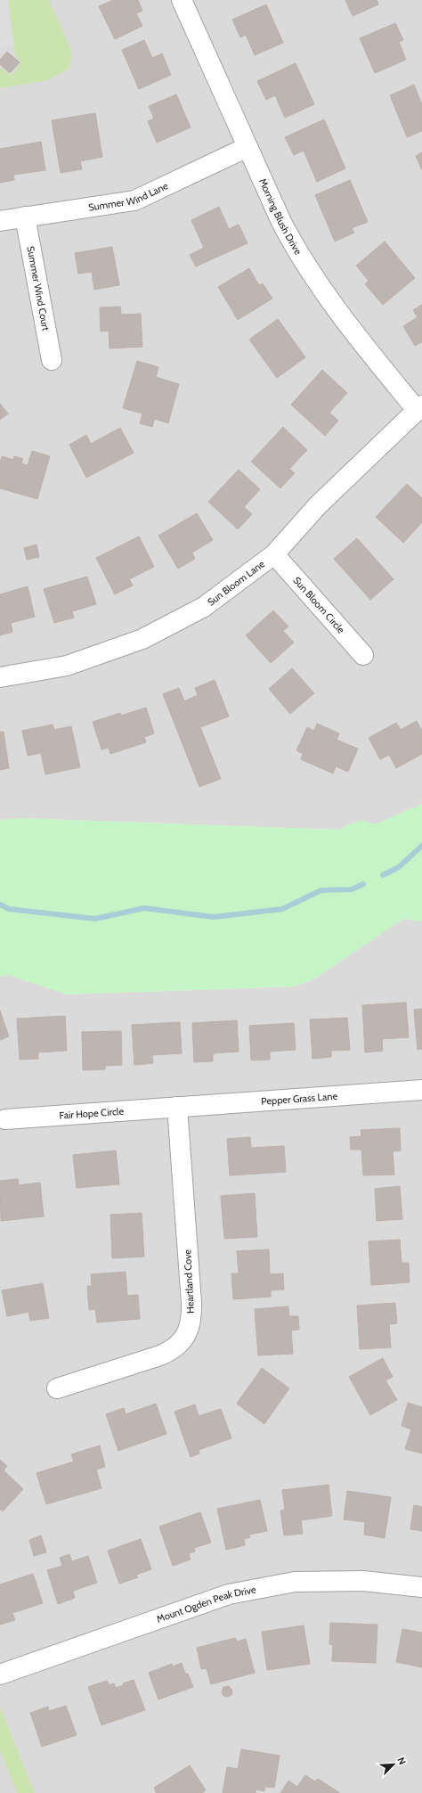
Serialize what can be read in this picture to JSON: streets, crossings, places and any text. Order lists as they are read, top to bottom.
{
  "streets": {
    "street": [
      "Summer Wind Lane",
      "Morning Blush Drive",
      "Summer Wind Court",
      "Sun Bloom Lane",
      "Sun Bloom Circle",
      "Pepper Grass Lane",
      "Fair Hope Circle",
      "Heartland Cove",
      "Mount Ogden Peak Drive"
    ]
  },
  "crossings": [
    ["Summer Wind Lane", "Morning Blush Drive"],
    ["Summer Wind Lane", "Summer Wind Court"],
    ["Morning Blush Drive", "Sun Bloom Lane"],
    ["Sun Bloom Lane", "Sun Bloom Circle"],
    ["Pepper Grass Lane", "Fair Hope Circle"],
    ["Pepper Grass Lane", "Heartland Cove"],
    ["Fair Hope Circle", "Heartland Cove"]
  ],
  "north": "top right"
}
